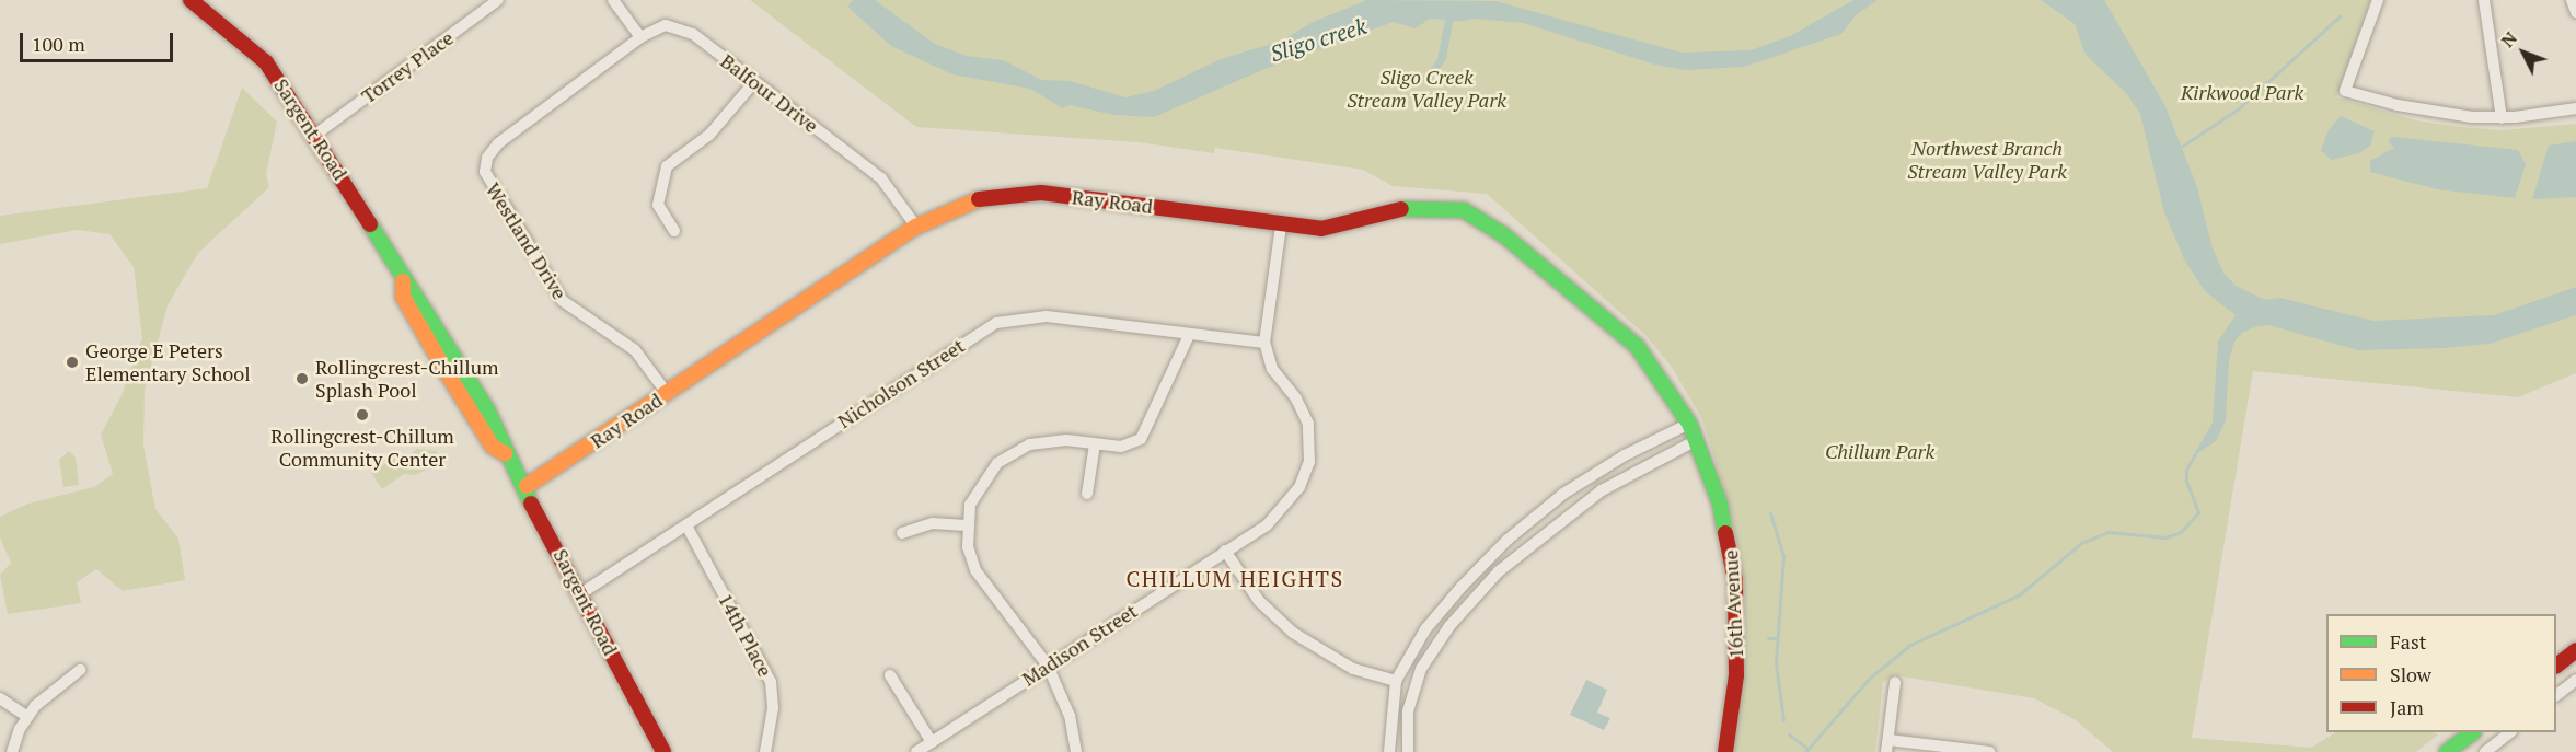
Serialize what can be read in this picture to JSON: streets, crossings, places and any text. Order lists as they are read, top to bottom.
{
  "streets": {
    "street": [
      "Torrey Place",
      "Balfour Drive",
      "Sargent Road",
      "Ray Road",
      "Westland Drive",
      "Nicholson Street",
      "16th Avenue",
      "14th Place",
      "Madison Street"
    ]
  },
  "crossings": [
    ["Torrey Place", "Sargent Road"],
    ["Balfour Drive", "Ray Road"],
    ["Balfour Drive", "Westland Drive"],
    ["Sargent Road", "Ray Road"],
    ["Sargent Road", "Nicholson Street"],
    ["Ray Road", "Westland Drive"],
    ["Ray Road", "16th Avenue"],
    ["Ray Road", "Madison Street"],
    ["Nicholson Street", "14th Place"],
    ["Nicholson Street", "Madison Street"]
  ],
  "districts": ["CHILLUM HEIGHTS"],
  "water": ["Sligo creek"],
  "parks": [
    "Sligo Creek Stream Valley Park",
    "Kirkwood Park",
    "Northwest Branch Stream Valley Park",
    "Chillum Park"
  ],
  "places": ["George E Peters Elementary School", "Rollingcrest-Chillum Splash Pool", "Rollingcrest-Chillum Community Center"],
  "legend": ["Fast", "Slow", "Jam"],
  "scale_bar": "100 m",
  "north": "top left"
}
